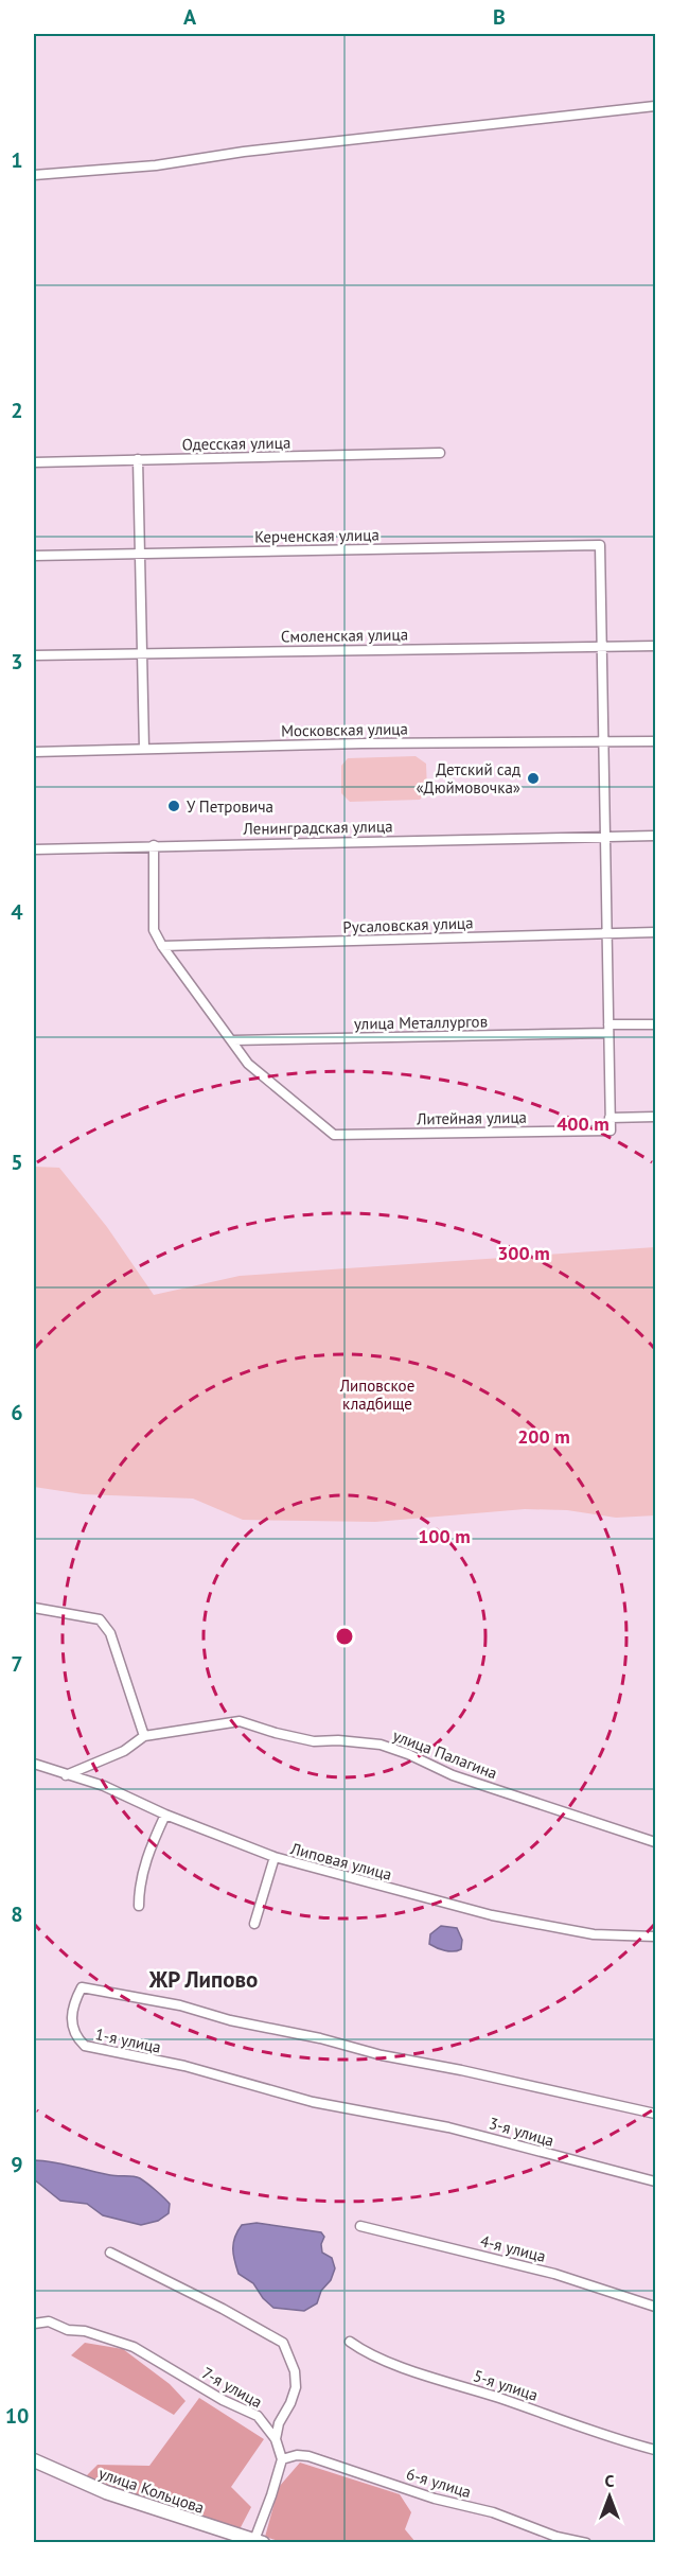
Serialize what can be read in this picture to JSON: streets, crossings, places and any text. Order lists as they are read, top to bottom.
{
  "streets": {
    "main road": ["улица Кольцова"],
    "street": [
      "Одесская улица",
      "Керченская улица",
      "Смоленская улица",
      "Московская улица",
      "Ленинградская улица",
      "Русаловская улица",
      "улица Металлургов",
      "Литейная улица",
      "улица Палагина",
      "Липовая улица",
      "1-я улица",
      "3-я улица",
      "4-я улица",
      "5-я улица",
      "7-я улица",
      "6-я улица"
    ]
  },
  "crossings": [
    ["Керченская улица", "Смоленская улица"],
    ["улица Металлургов", "Литейная улица"],
    ["улица Палагина", "Липовая улица"],
    ["1-я улица", "3-я улица"]
  ],
  "districts": ["ЖР Липово"],
  "parks": ["Липовское кладбище"],
  "places": ["Детский сад «Дюймовочка»", "У Петровича"],
  "north": "top",
  "grid": {
    "columns": ["A", "B"],
    "rows": [
      "1",
      "2",
      "3",
      "4",
      "5",
      "6",
      "7",
      "8",
      "9",
      "10"
    ]
  },
  "rings": [
    "400 m",
    "300 m",
    "200 m",
    "100 m"
  ]
}
